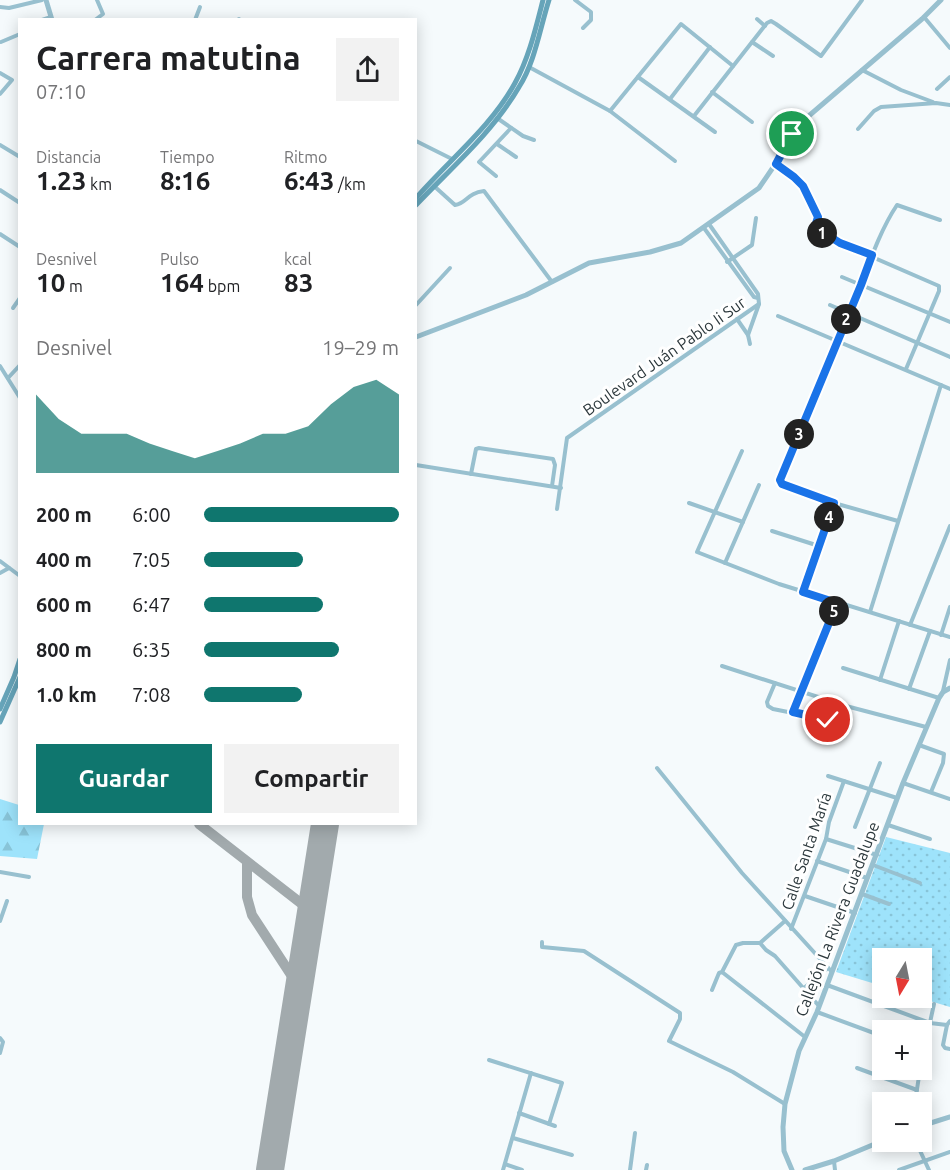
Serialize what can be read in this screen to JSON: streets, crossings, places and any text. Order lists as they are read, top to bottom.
{
  "streets": {
    "street": ["Boulevard Juán Pablo Ii Sur", "Calle Santa María", "Callejón La Rivera Guadalupe"]
  },
  "north": "bottom",
  "page": {
    "heading": ["Carrera matutina", "07:10"],
    "stats": [
      ["Distancia", "1.23 km"],
      ["Tiempo", "8:16"],
      ["Ritmo", "6:43 /km"],
      ["Desnivel", "10 m"],
      ["Pulso", "164 bpm"],
      ["kcal", "83"]
    ],
    "pins": [
      "1",
      "2",
      "3",
      "4",
      "5"
    ],
    "chart": ["Desnivel", "19–29 m"],
    "list": [
      {
        "name": "200 m",
        "note": "6:00"
      },
      {
        "name": "400 m",
        "note": "7:05"
      },
      {
        "name": "600 m",
        "note": "6:47"
      },
      {
        "name": "800 m",
        "note": "6:35"
      },
      {
        "name": "1.0 km",
        "note": "7:08"
      }
    ],
    "buttons": ["Guardar", "Compartir"],
    "map_buttons": ["+", "−"]
  }
}
